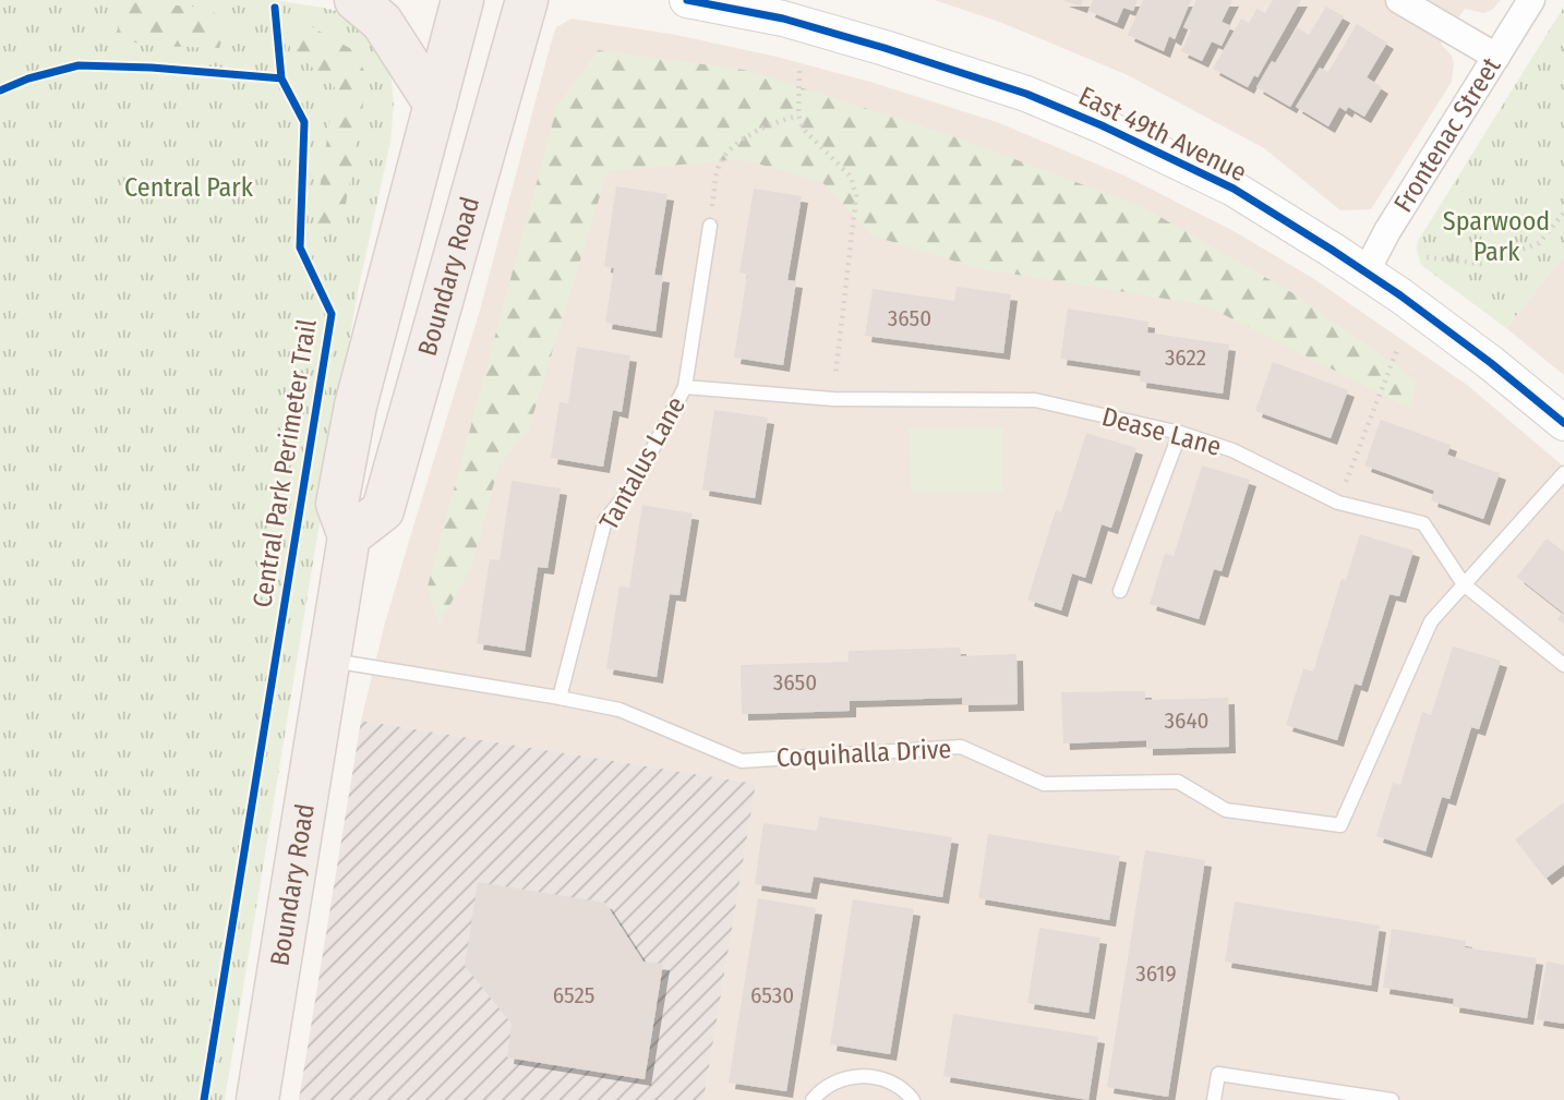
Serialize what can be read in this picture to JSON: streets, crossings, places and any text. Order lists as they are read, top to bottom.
{
  "streets": {
    "main road": ["Boundary Road"],
    "street": ["East 49th Avenue", "Frontenac Street"],
    "lane": ["Dease Lane", "Tantalus Lane", "Coquihalla Drive"],
    "cycle path": ["Central Park Perimeter Trail"]
  },
  "crossings": [
    ["East 49th Avenue", "Frontenac Street"],
    ["Boundary Road", "Coquihalla Drive"],
    ["Dease Lane", "Tantalus Lane"],
    ["Dease Lane", "Coquihalla Drive"],
    ["Tantalus Lane", "Coquihalla Drive"]
  ],
  "parks": ["Central Park", "Sparwood Park"],
  "house_numbers": [
    "3650",
    "3622",
    "3650",
    "3640",
    "3619",
    "6525",
    "6530"
  ]
}
